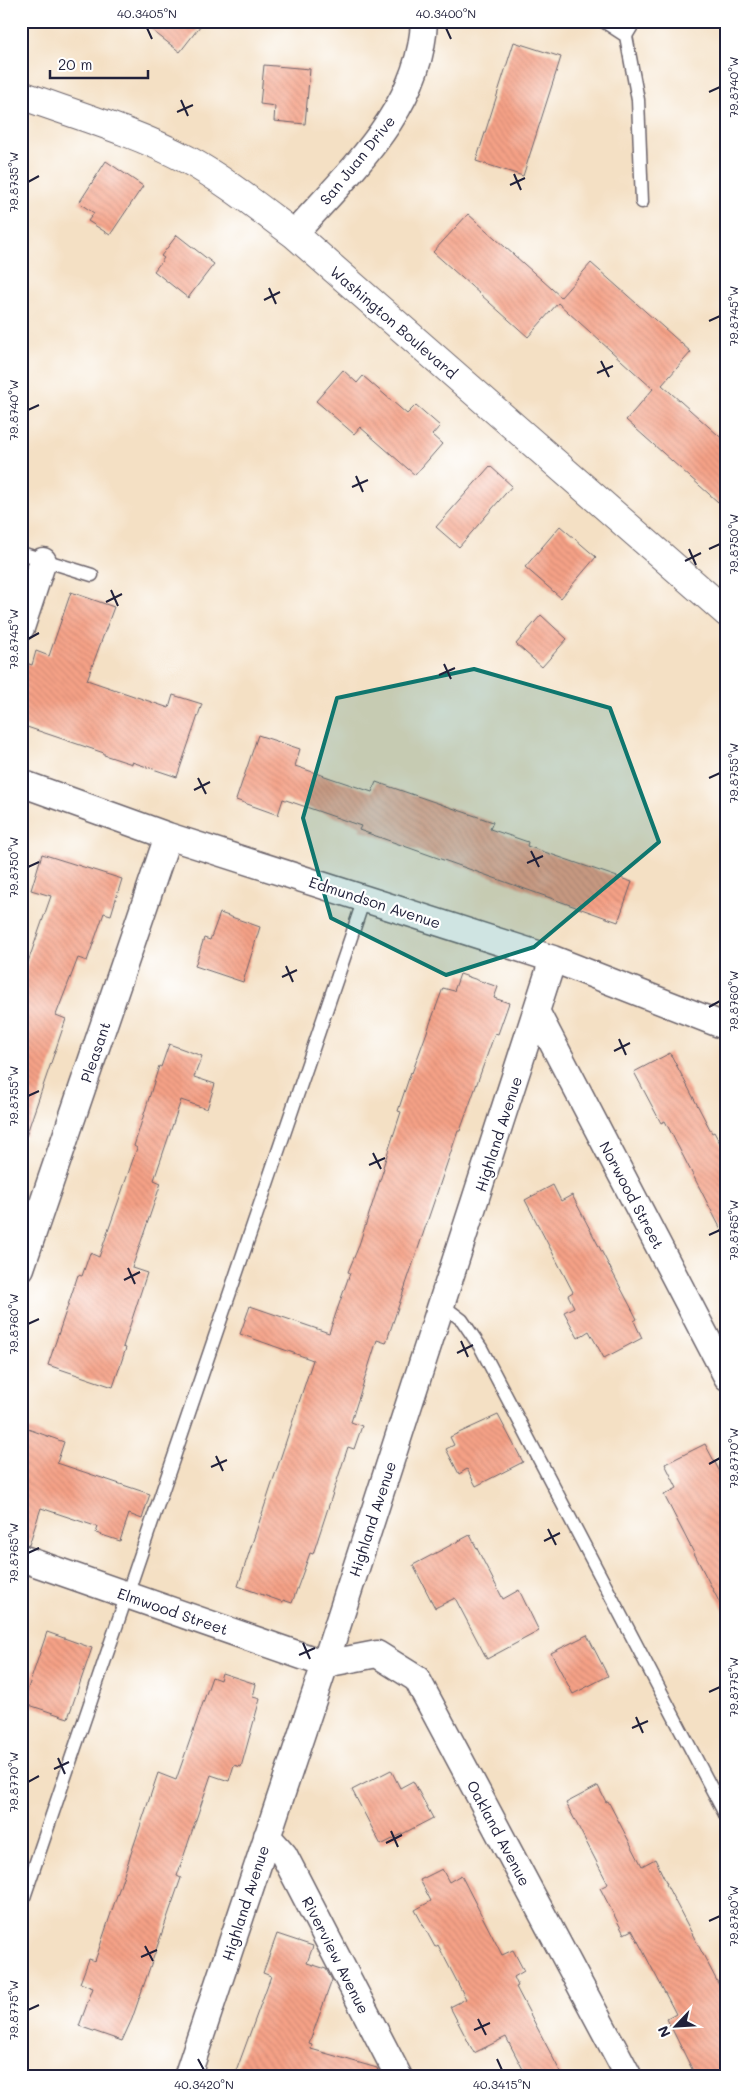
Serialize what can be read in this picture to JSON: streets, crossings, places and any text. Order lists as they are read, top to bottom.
{
  "streets": {
    "street": [
      "San Juan Drive",
      "Washington Boulevard",
      "Edmundson Avenue",
      "Pleasant",
      "Highland Avenue",
      "Norwood Street",
      "Elmwood Street",
      "Oakland Avenue",
      "Riverview Avenue"
    ]
  },
  "crossings": [
    ["San Juan Drive", "Washington Boulevard"],
    ["Edmundson Avenue", "Pleasant"],
    ["Edmundson Avenue", "Highland Avenue"],
    ["Highland Avenue", "Norwood Street"],
    ["Highland Avenue", "Elmwood Street"],
    ["Highland Avenue", "Oakland Avenue"],
    ["Highland Avenue", "Riverview Avenue"],
    ["Elmwood Street", "Oakland Avenue"]
  ],
  "scale_bar": "20 m",
  "north": "bottom left",
  "coordinates": [
    "40.3405°N",
    "40.3400°N",
    "79.8740°W",
    "79.8735°W",
    "79.8745°W",
    "79.8750°W",
    "79.8755°W",
    "79.8760°W",
    "79.8765°W",
    "79.8770°W",
    "79.8775°W",
    "79.8780°W",
    "40.3420°N",
    "40.3415°N"
  ]
}
